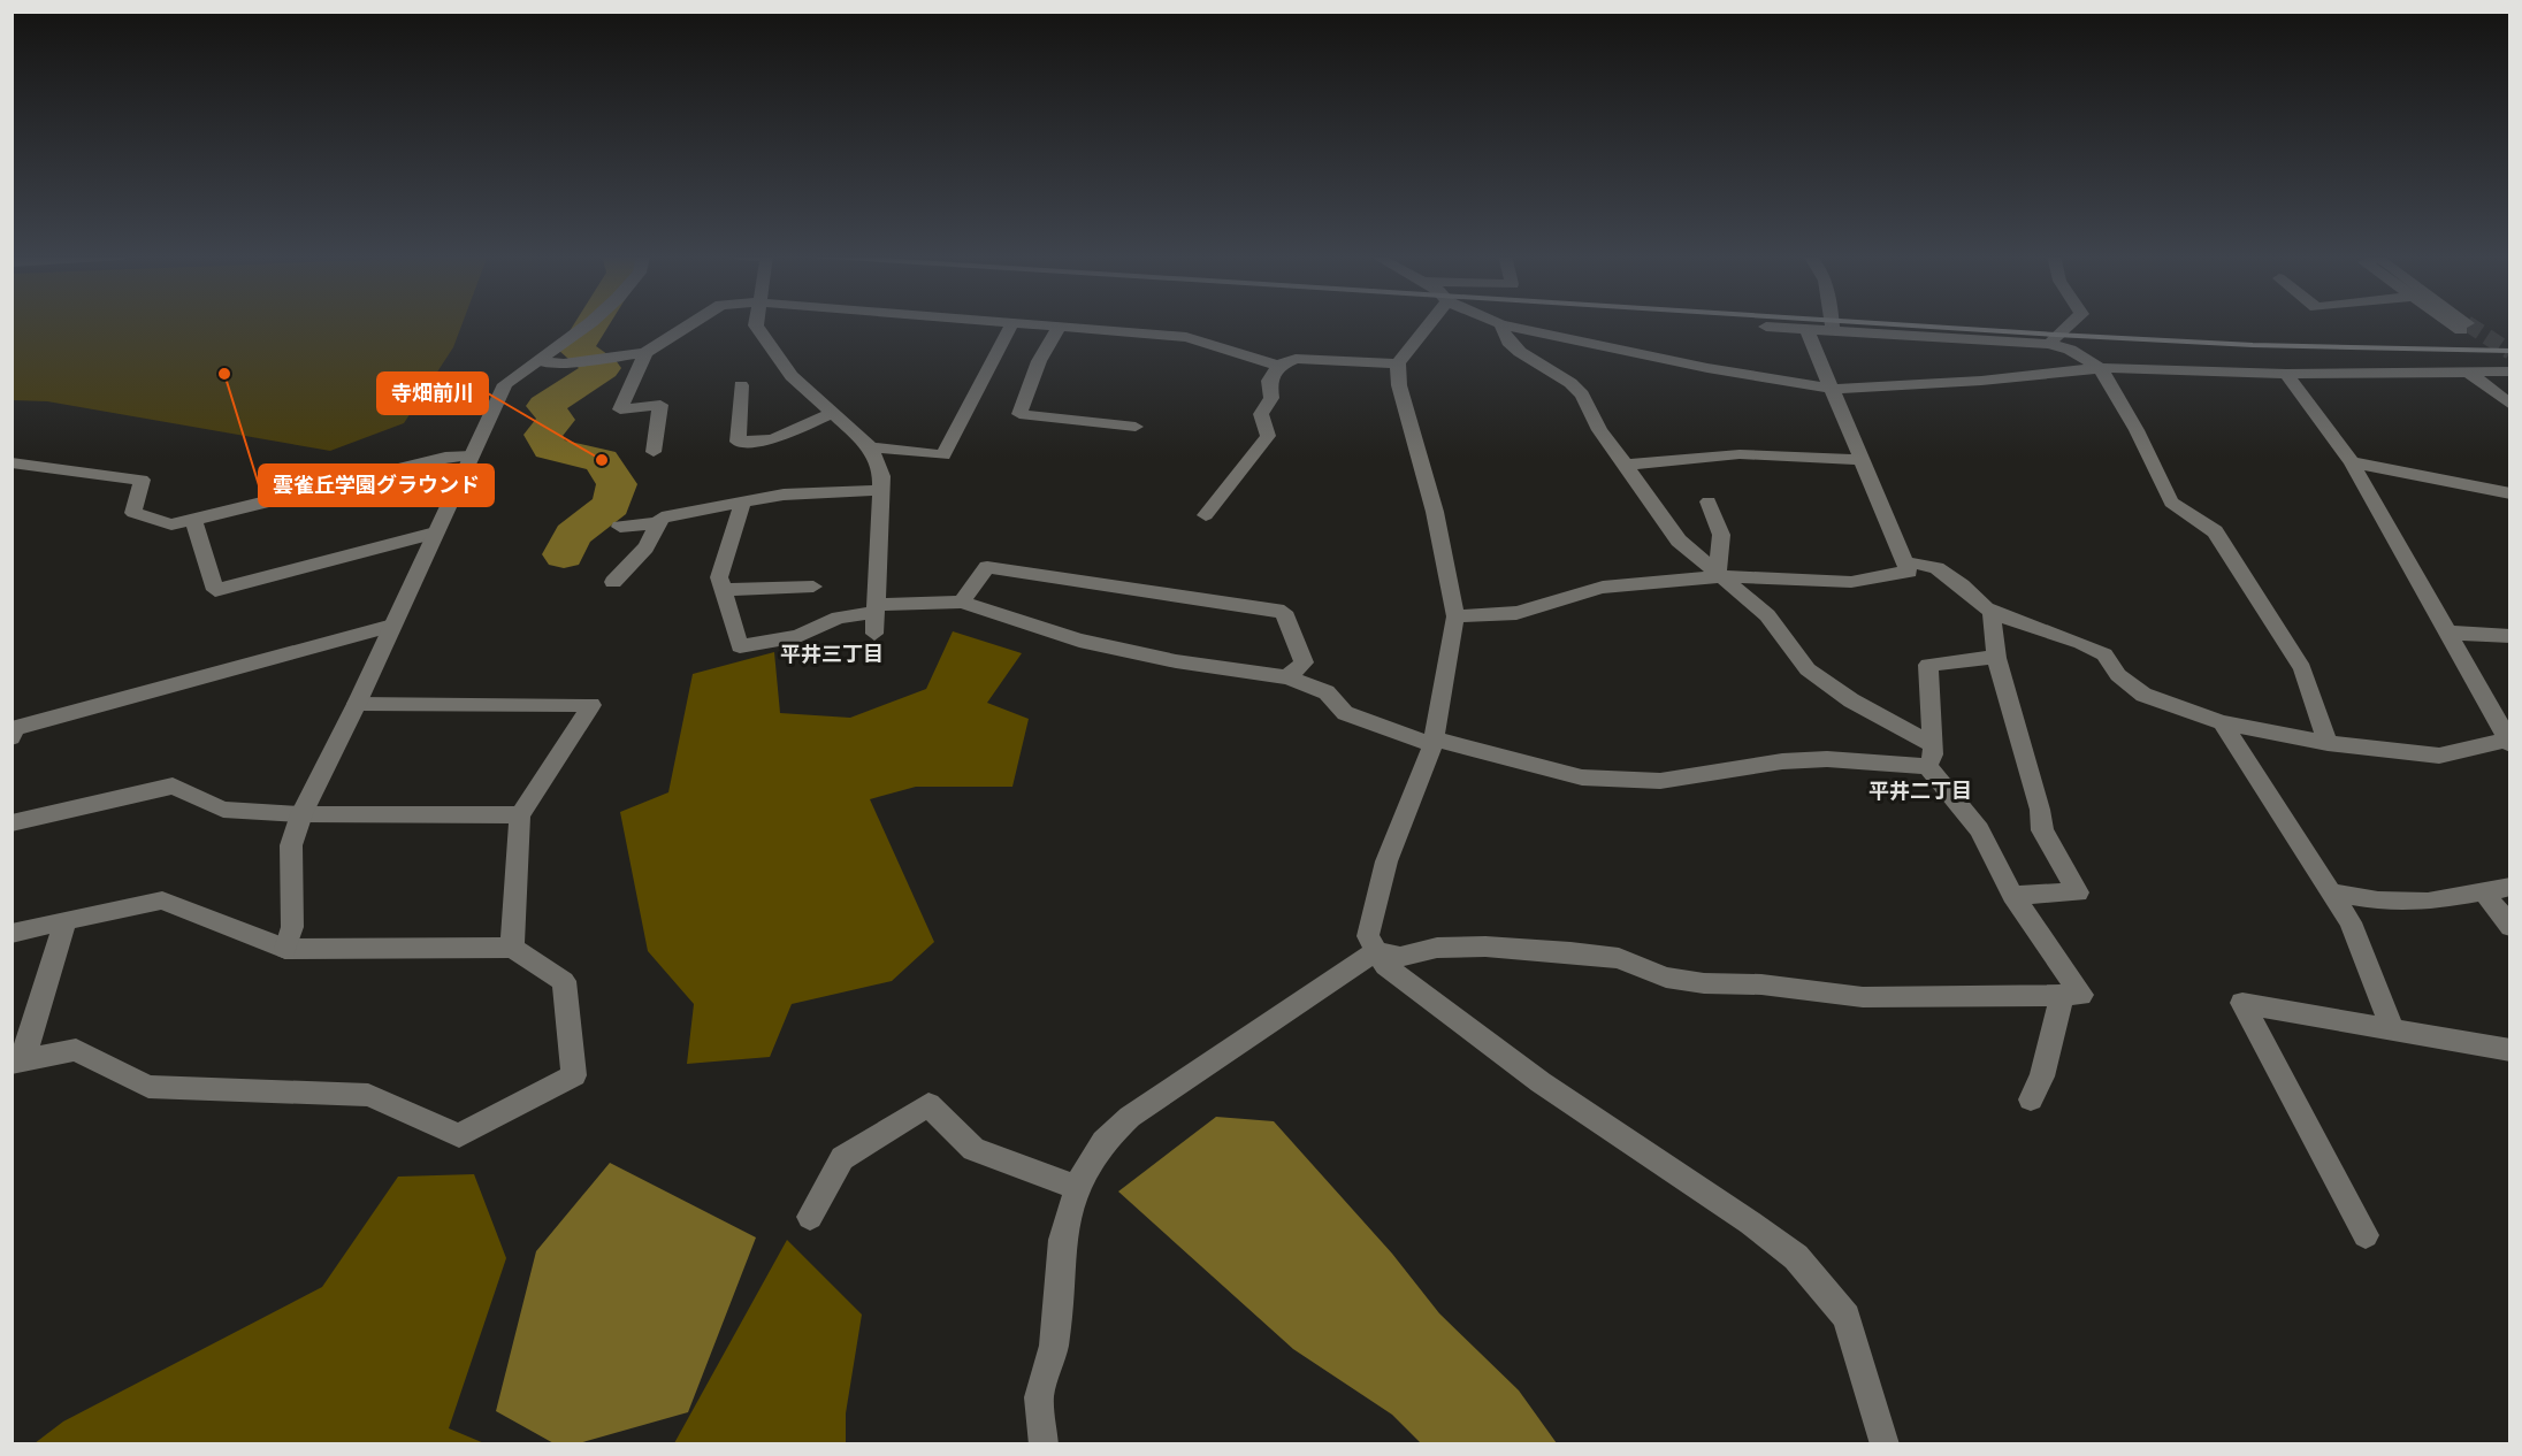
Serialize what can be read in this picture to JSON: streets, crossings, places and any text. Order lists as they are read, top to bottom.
{
  "districts": ["平井三丁目", "平井二丁目"],
  "places": ["雲雀丘学園グラウンド", "寺畑前川"]
}
